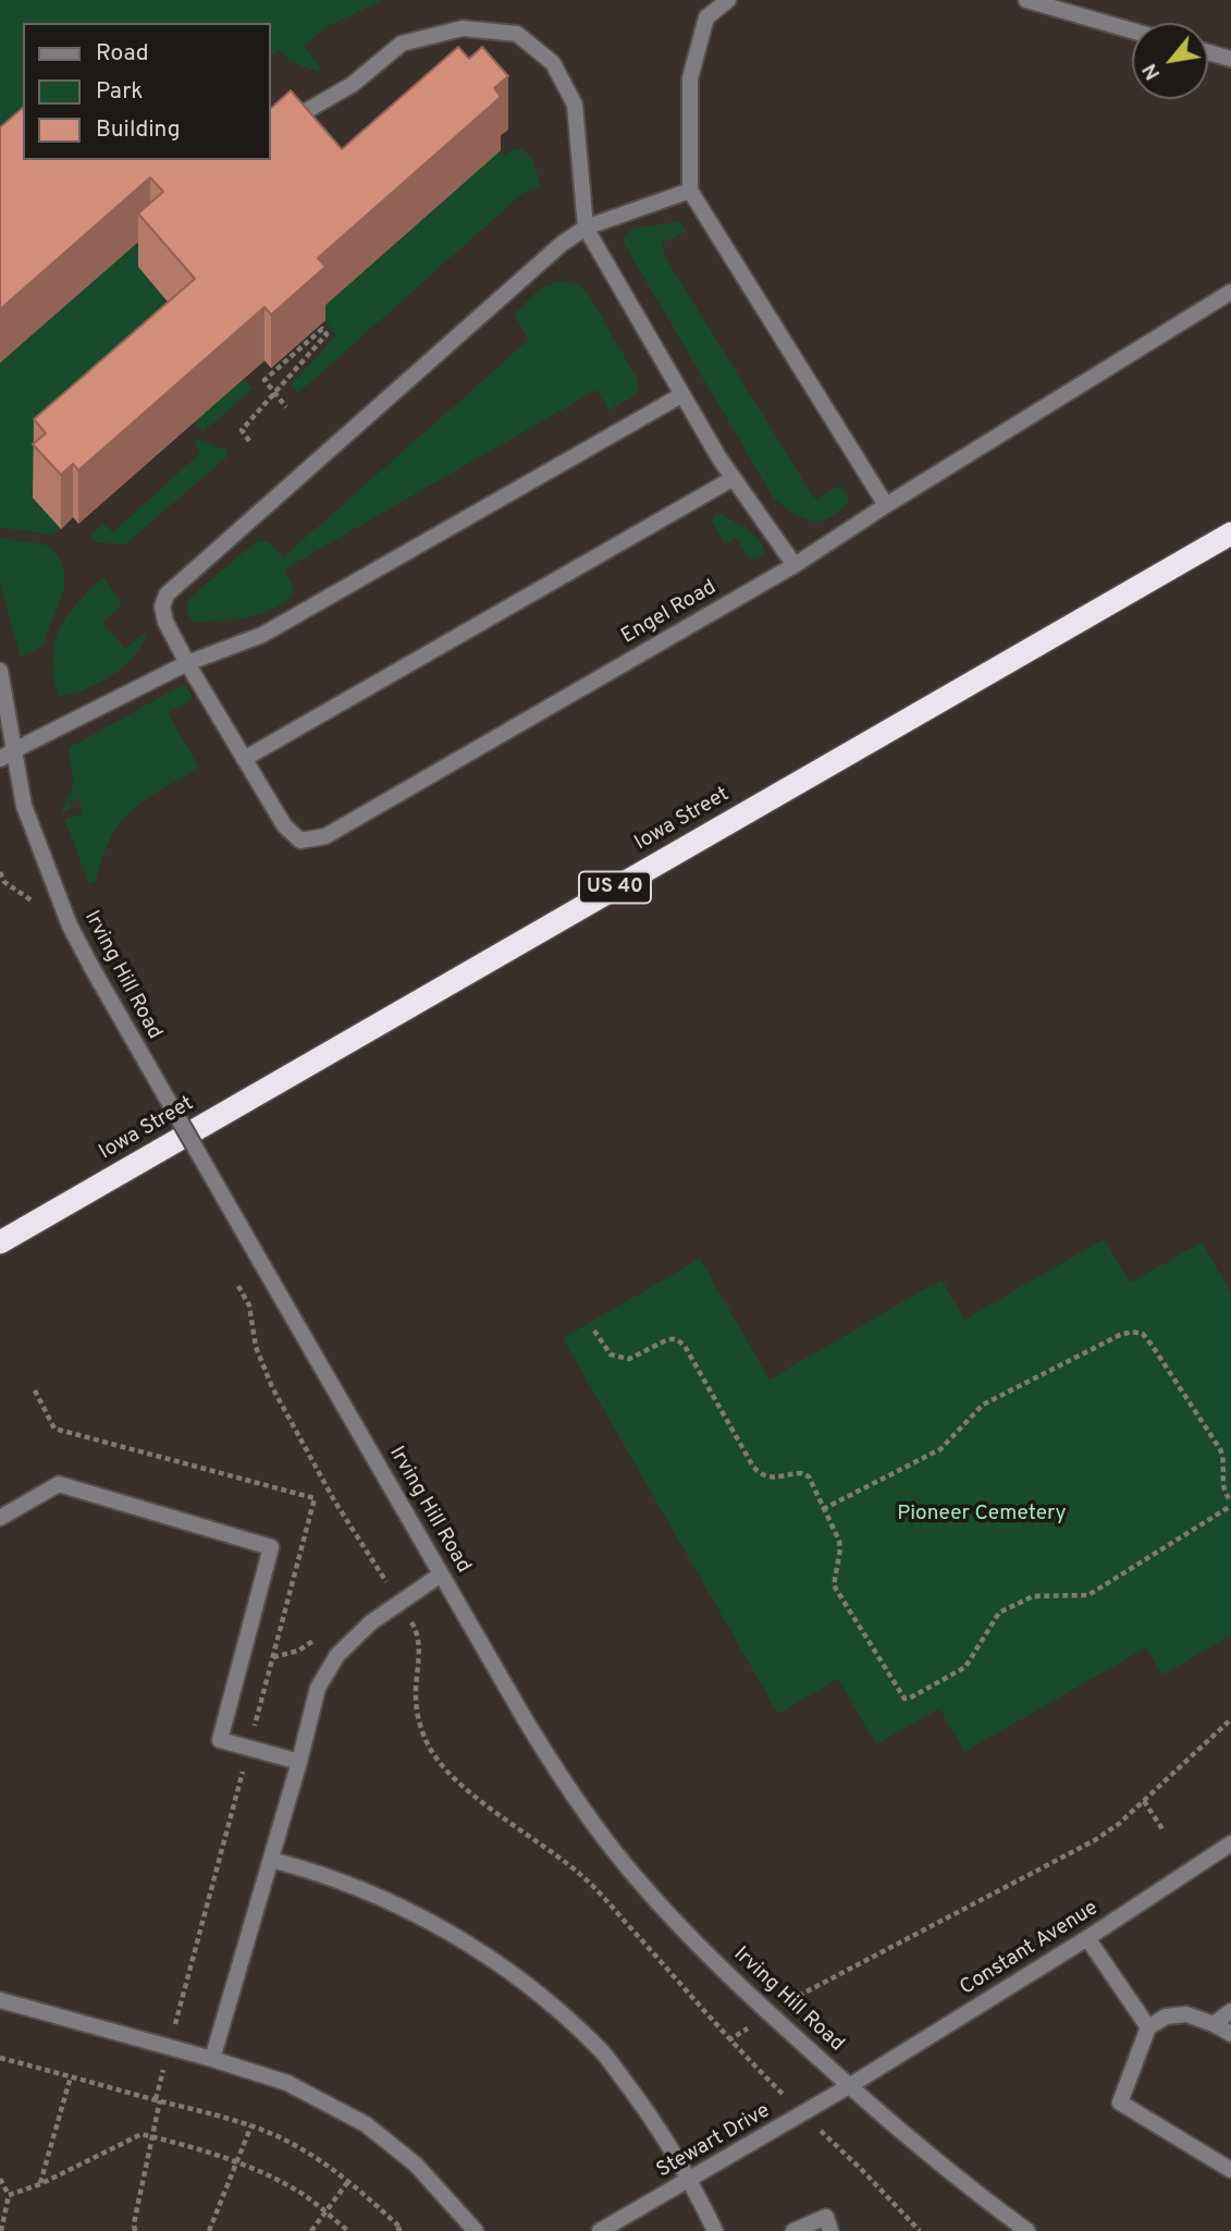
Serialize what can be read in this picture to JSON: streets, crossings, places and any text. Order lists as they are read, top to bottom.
{
  "streets": {
    "highway": ["Iowa Street", "US 40"],
    "street": [
      "Engel Road",
      "Irving Hill Road",
      "Constant Avenue",
      "Stewart Drive"
    ]
  },
  "crossings": [
    ["Irving Hill Road", "Constant Avenue"],
    ["Irving Hill Road", "Stewart Drive"],
    ["Constant Avenue", "Stewart Drive"]
  ],
  "parks": ["Pioneer Cemetery"],
  "legend": ["Road", "Park", "Building"],
  "north": "bottom left"
}
